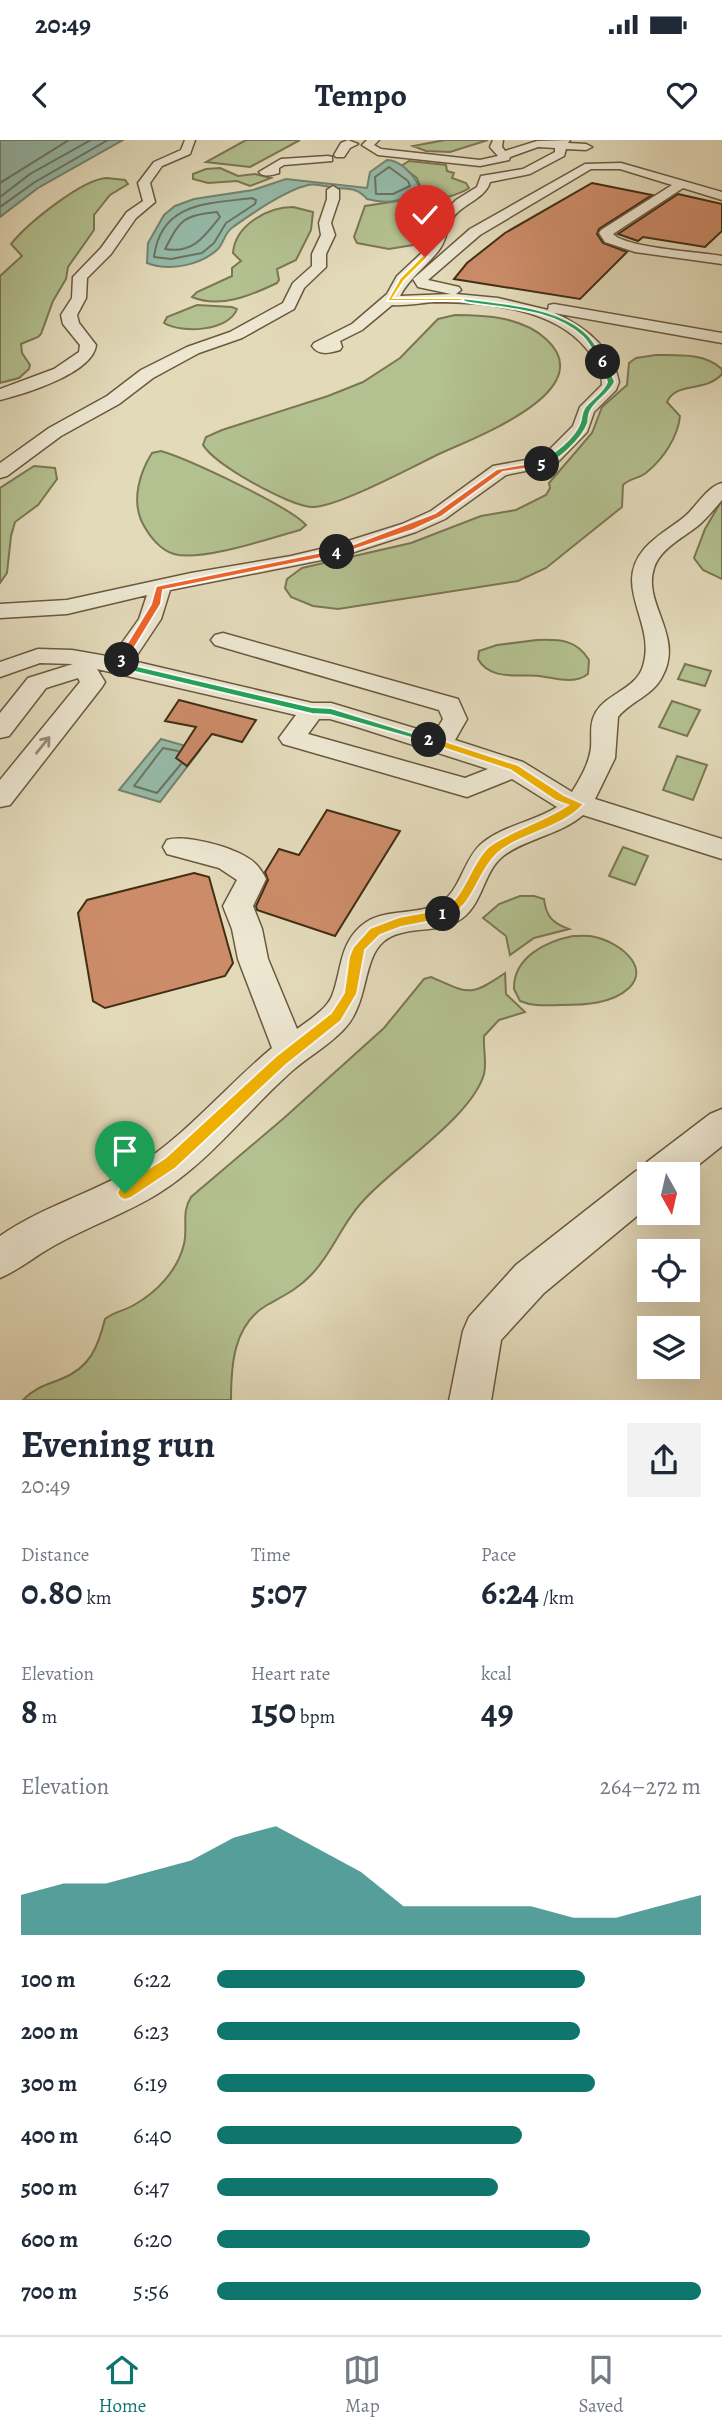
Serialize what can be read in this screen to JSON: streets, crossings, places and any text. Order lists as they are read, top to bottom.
{
  "north": "bottom",
  "page": {
    "status": "20:49",
    "header": "Tempo",
    "pins": [
      "6",
      "5",
      "4",
      "3",
      "2",
      "1"
    ],
    "heading": ["Evening run", "20:49"],
    "stats": [
      ["Distance", "0.80 km"],
      ["Time", "5:07"],
      ["Pace", "6:24 /km"],
      ["Elevation", "8 m"],
      ["Heart rate", "150 bpm"],
      ["kcal", "49"]
    ],
    "chart": ["Elevation", "264–272 m"],
    "list": [
      {
        "name": "100 m",
        "note": "6:22"
      },
      {
        "name": "200 m",
        "note": "6:23"
      },
      {
        "name": "300 m",
        "note": "6:19"
      },
      {
        "name": "400 m",
        "note": "6:40"
      },
      {
        "name": "500 m",
        "note": "6:47"
      },
      {
        "name": "600 m",
        "note": "6:20"
      },
      {
        "name": "700 m",
        "note": "5:56"
      }
    ],
    "tabs": ["Home", "Map", "Saved"]
  }
}
